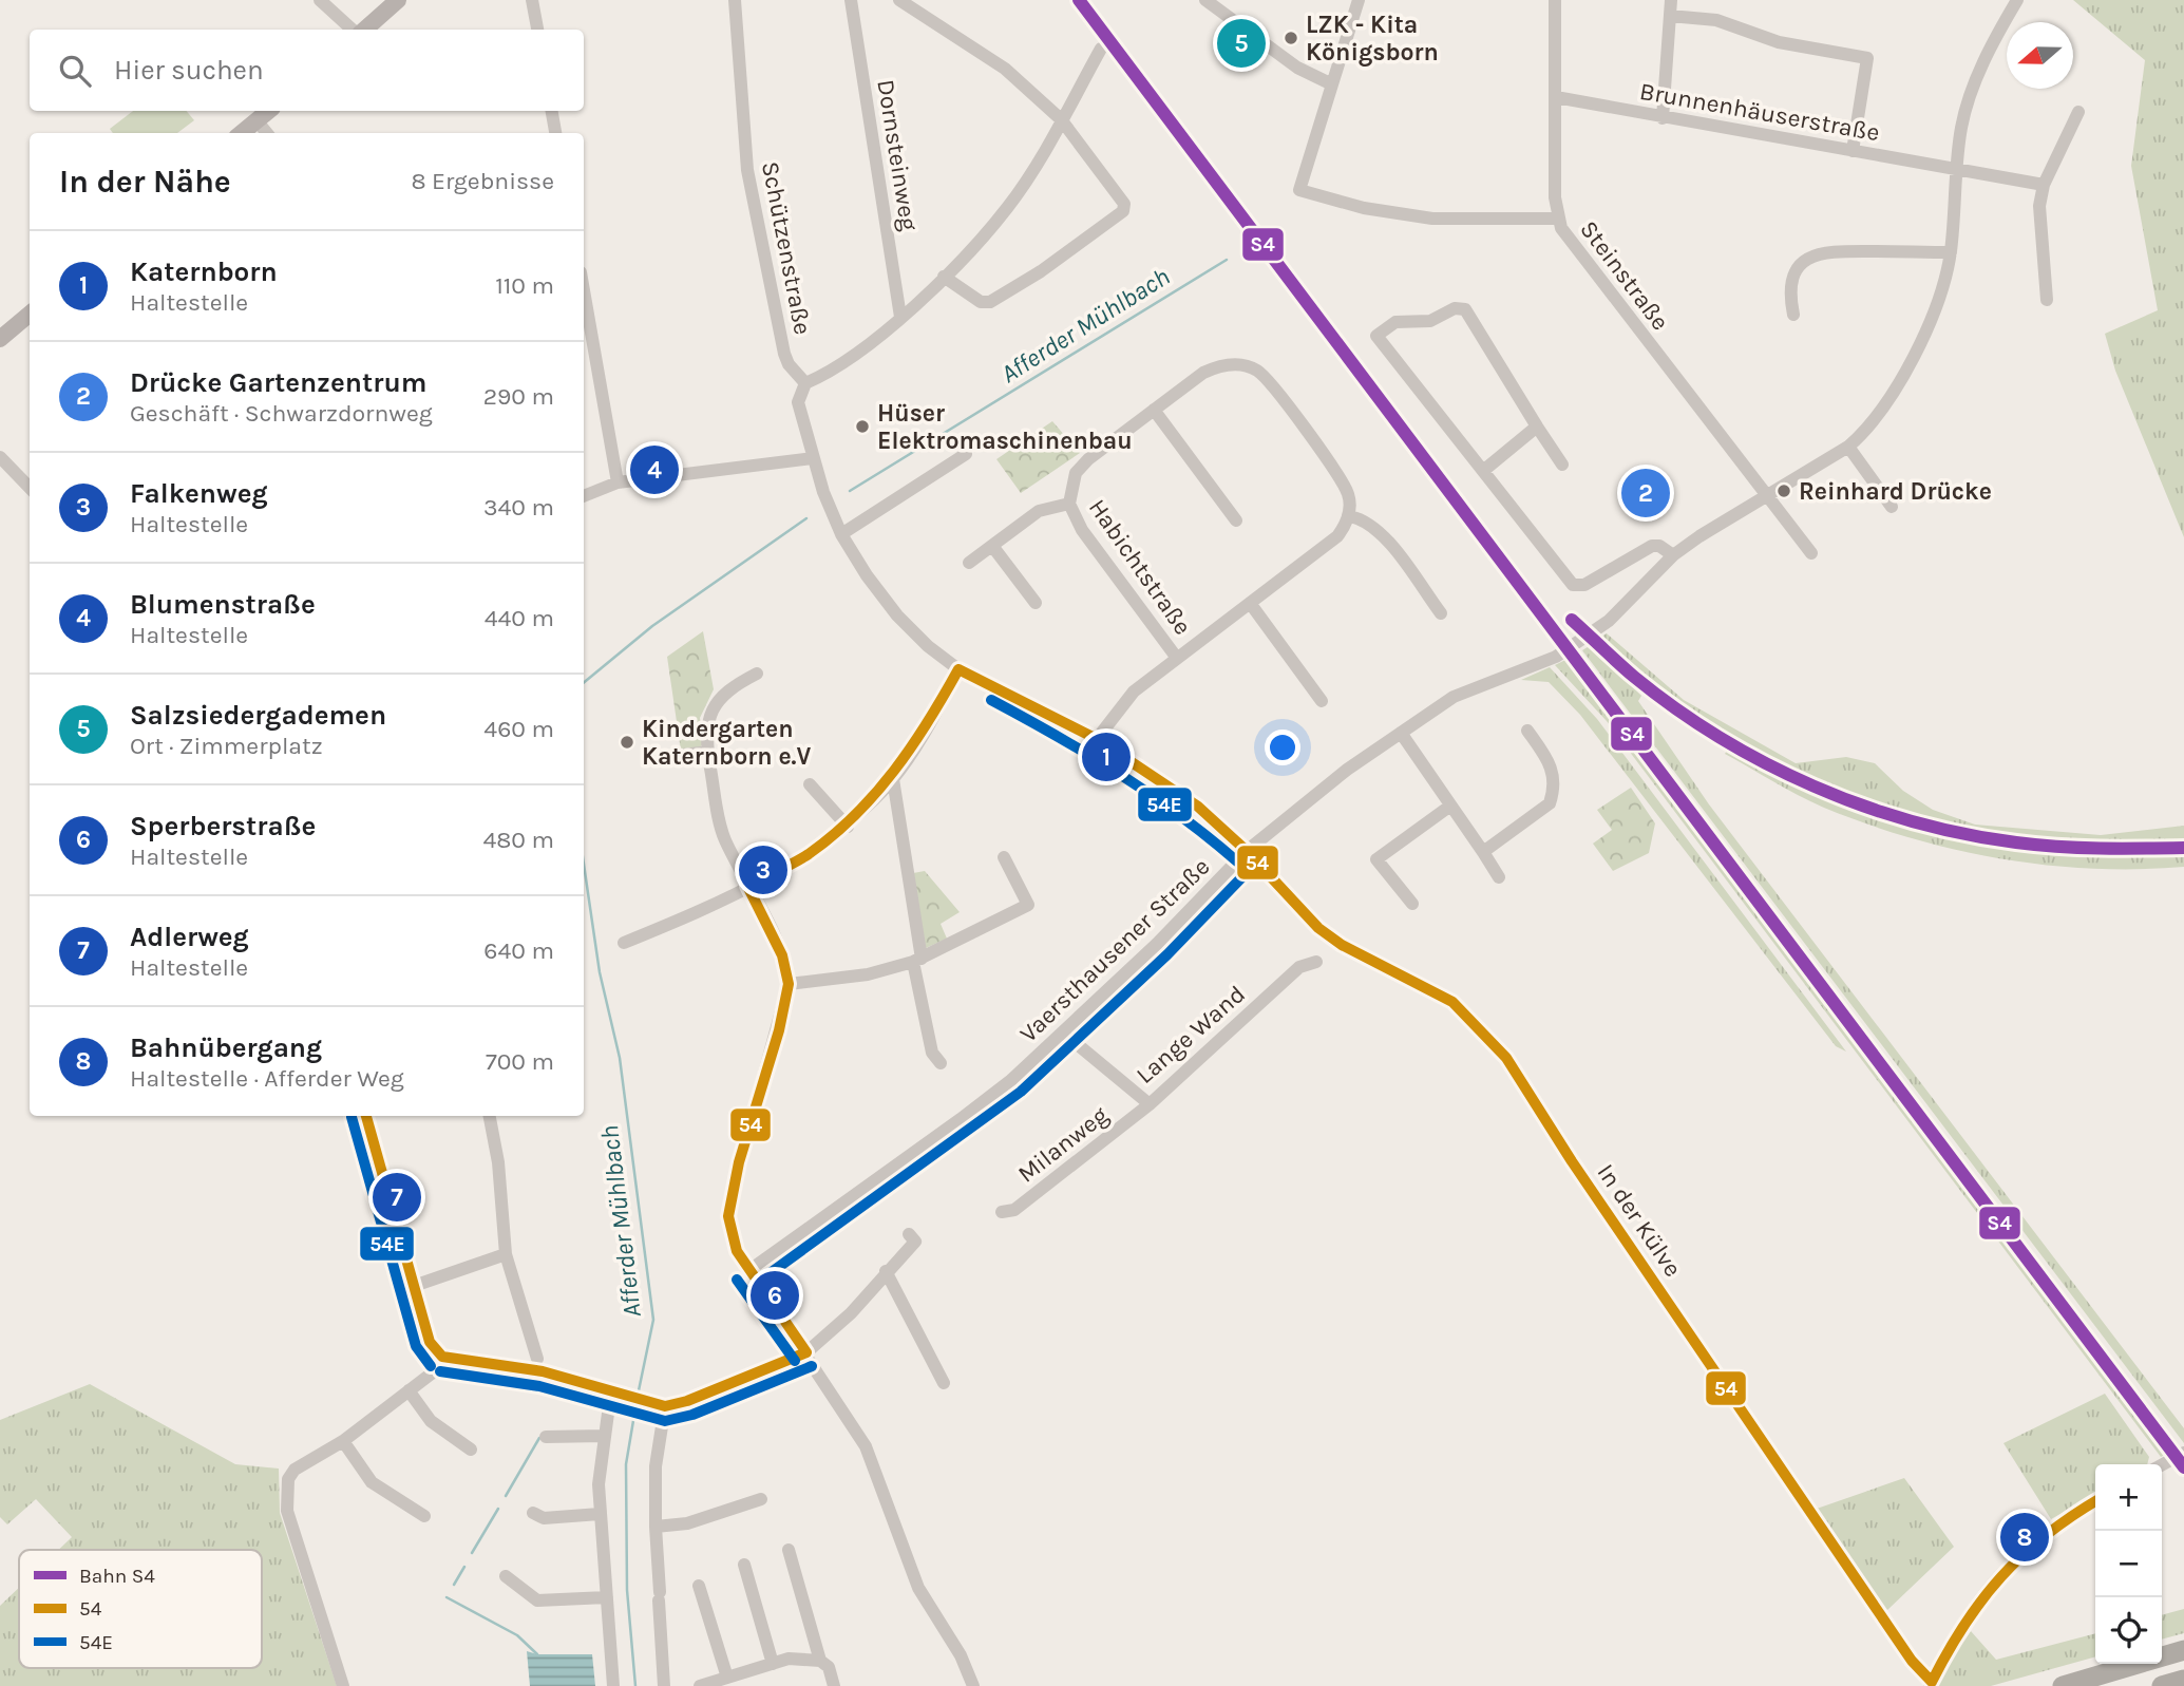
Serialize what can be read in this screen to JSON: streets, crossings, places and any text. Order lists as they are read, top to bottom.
{
  "streets": {
    "street": [
      "Brunnenhäuserstraße",
      "Dornsteinweg",
      "Schützenstraße",
      "Steinstraße",
      "Habichtstraße",
      "Vaersthausener Straße",
      "Lange Wand",
      "Milanweg",
      "In der Külve"
    ]
  },
  "crossings": [
    ["Brunnenhäuserstraße", "Steinstraße"],
    ["Brunnenhäuserstraße", "Vaersthausener Straße"],
    ["Steinstraße", "Vaersthausener Straße"],
    ["Vaersthausener Straße", "Lange Wand"],
    ["Vaersthausener Straße", "In der Külve"],
    ["Lange Wand", "Milanweg"]
  ],
  "water": ["Afferder Mühlbach"],
  "places": [
    "LZK - Kita Königsborn",
    "Hüser Elektromaschinenbau",
    "Reinhard Drücke",
    "Kindergarten Katernborn e.V"
  ],
  "lines": ["rail line S4", "transit line 54", "transit line 54E"],
  "legend": ["Bahn S4", "54", "54E"],
  "north": "left",
  "page": {
    "pins": [
      "5",
      "4",
      "2",
      "1",
      "3",
      "7",
      "6",
      "8"
    ],
    "search": "Hier suchen",
    "heading": ["In der Nähe", "8 Ergebnisse"],
    "list": [
      {
        "mark": "1",
        "name": "Katernborn",
        "note": "Haltestelle",
        "value": "110 m"
      },
      {
        "mark": "2",
        "name": "Drücke Gartenzentrum",
        "note": "Geschäft · Schwarzdornweg",
        "value": "290 m"
      },
      {
        "mark": "3",
        "name": "Falkenweg",
        "note": "Haltestelle",
        "value": "340 m"
      },
      {
        "mark": "4",
        "name": "Blumenstraße",
        "note": "Haltestelle",
        "value": "440 m"
      },
      {
        "mark": "5",
        "name": "Salzsiedergademen",
        "note": "Ort · Zimmerplatz",
        "value": "460 m"
      },
      {
        "mark": "6",
        "name": "Sperberstraße",
        "note": "Haltestelle",
        "value": "480 m"
      },
      {
        "mark": "7",
        "name": "Adlerweg",
        "note": "Haltestelle",
        "value": "640 m"
      },
      {
        "mark": "8",
        "name": "Bahnübergang",
        "note": "Haltestelle · Afferder Weg",
        "value": "700 m"
      }
    ],
    "map_buttons": ["+", "−"]
  }
}
